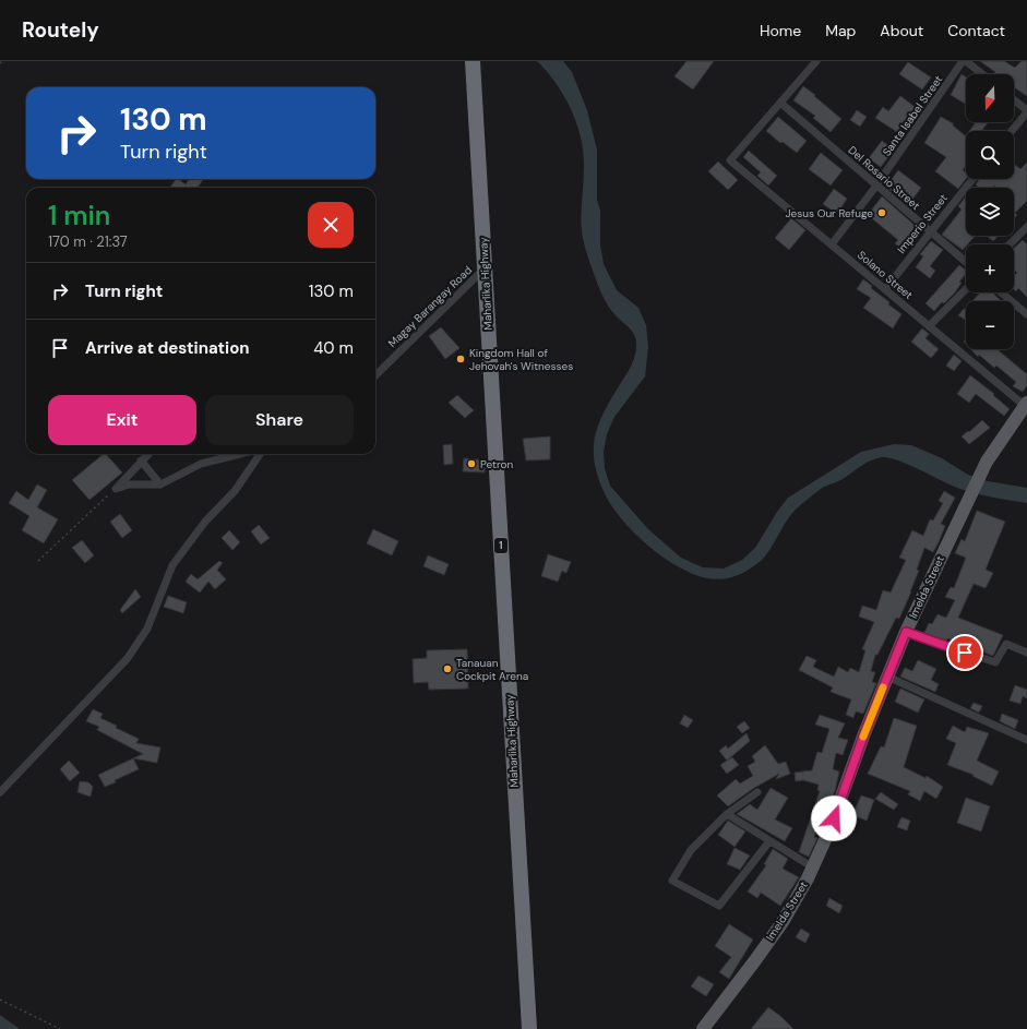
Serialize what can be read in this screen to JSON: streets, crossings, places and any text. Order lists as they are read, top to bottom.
{
  "streets": {
    "highway": ["Maharlika Highway", "1"],
    "main road": ["Imelda Street"],
    "street": [
      "Santa Isabel Street",
      "Del Rosario Street",
      "Imperio Street",
      "Solano Street",
      "Magay Barangay Road"
    ]
  },
  "crossings": [
    ["Santa Isabel Street", "Del Rosario Street"],
    ["Santa Isabel Street", "Solano Street"],
    ["Del Rosario Street", "Imperio Street"],
    ["Del Rosario Street", "Solano Street"],
    ["Imperio Street", "Solano Street"],
    ["Solano Street", "Imelda Street"],
    ["Maharlika Highway", "Magay Barangay Road"]
  ],
  "places": [
    "Jesus Our Refuge",
    "Kingdom Hall of Jehovah's Witnesses",
    "Petron",
    "Tanauan Cockpit Arena"
  ],
  "north": "bottom",
  "page": {
    "header": "Routely",
    "nav": [
      "Home",
      "Map",
      "About",
      "Contact"
    ],
    "map_buttons": ["+", "−"],
    "turn": ["130 m", "Turn right"],
    "heading": ["1 min", "170 m · 21:37"],
    "list": [
      {
        "name": "Turn right",
        "value": "130 m"
      },
      {
        "name": "Arrive at destination",
        "value": "40 m"
      }
    ],
    "buttons": ["Exit", "Share"]
  }
}
